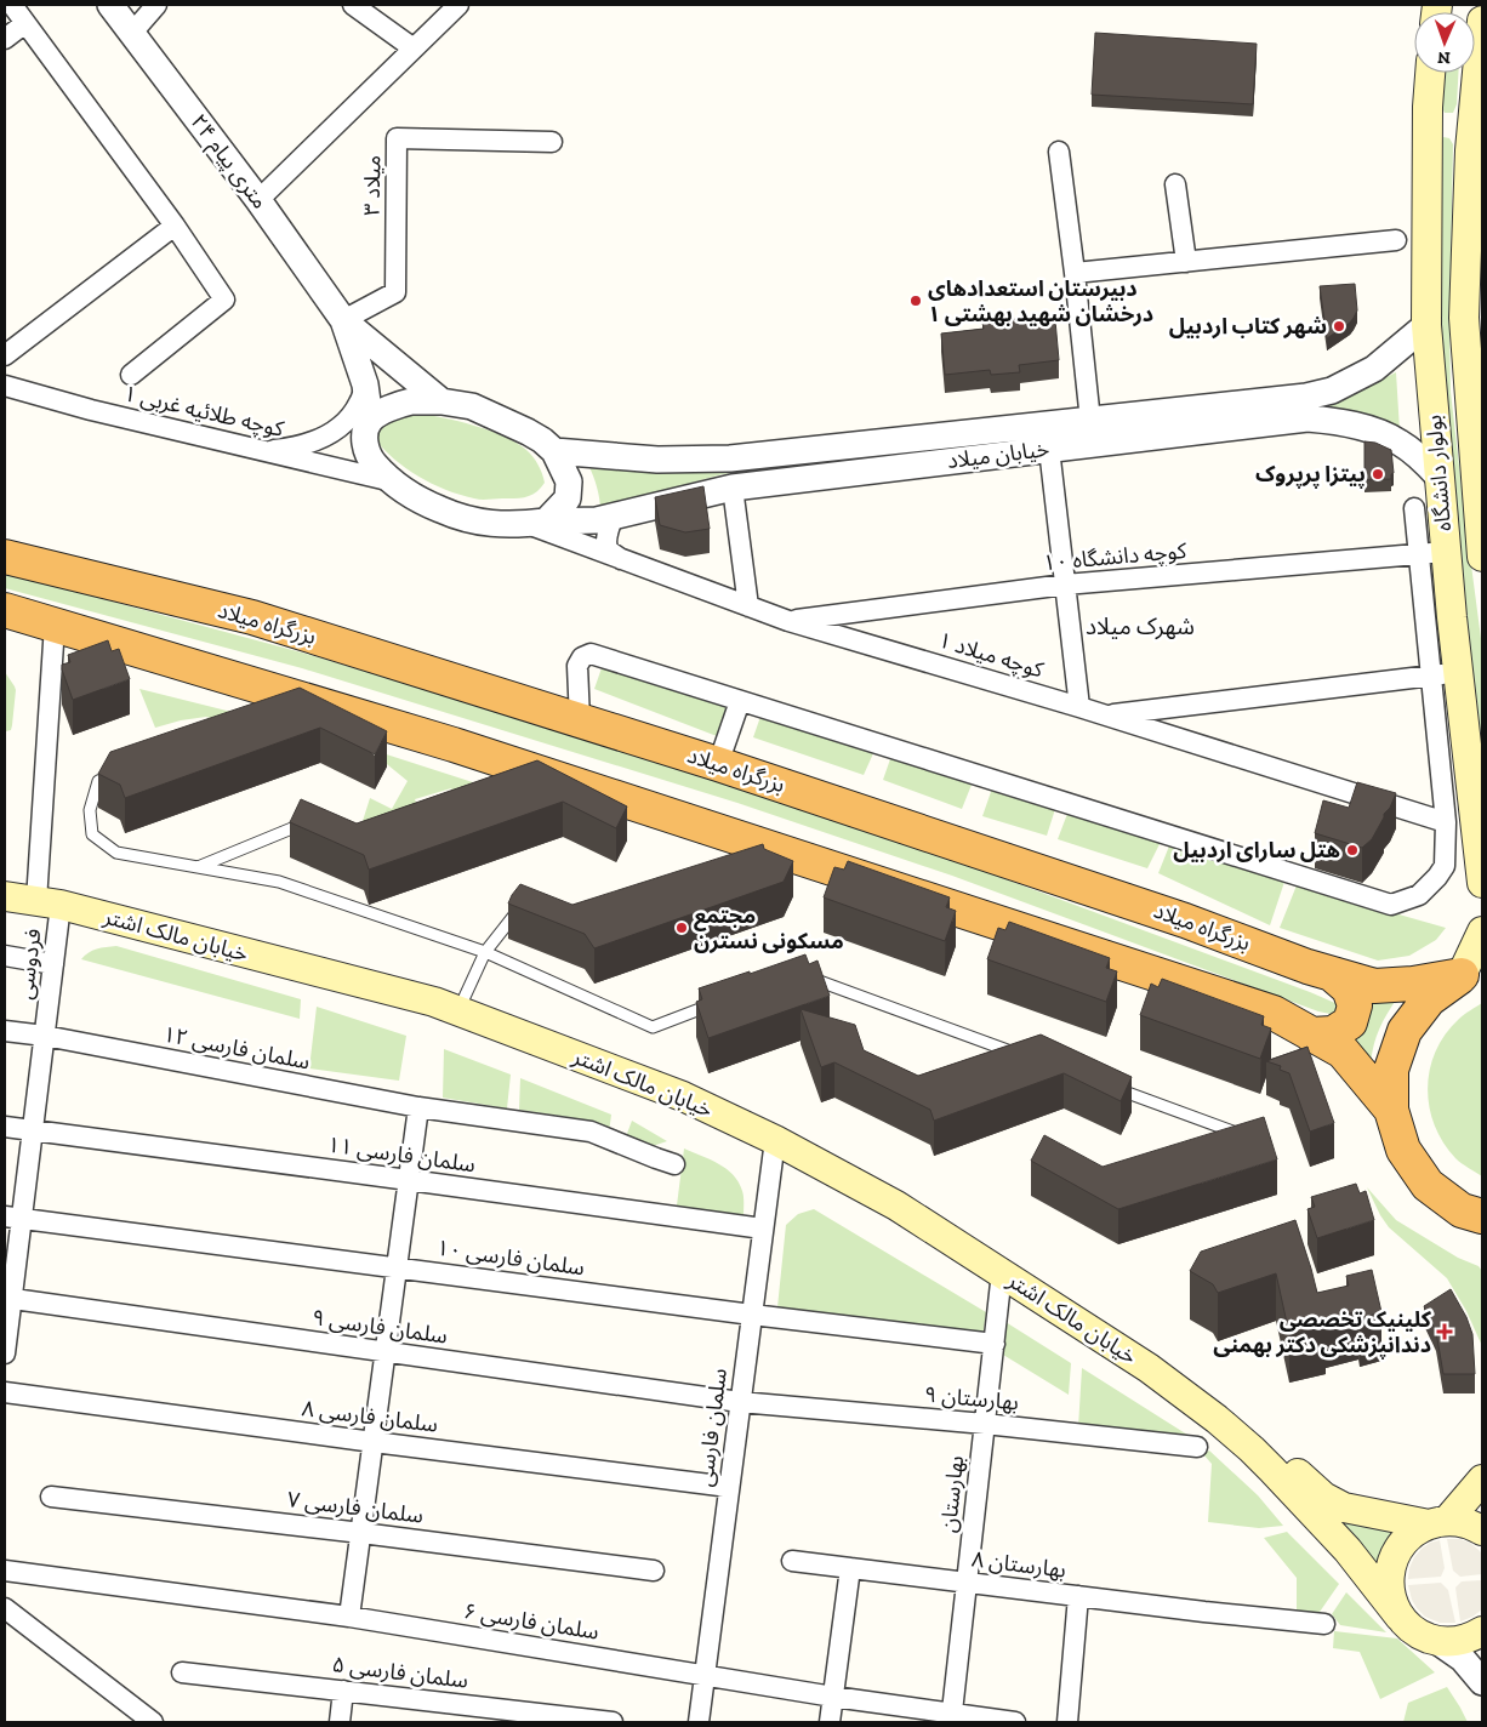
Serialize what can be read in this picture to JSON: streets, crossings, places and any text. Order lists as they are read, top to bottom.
{
  "streets": {
    "highway": ["بزرگراه میلاد"],
    "main road": ["بولوار دانشگاه", "خیابان مالک اشتر"],
    "street": [
      "۲۴ متری پیام",
      "میلاد ۳",
      "کوچه طلائیه غربی ۱",
      "خیابان میلاد",
      "کوچه دانشگاه ۱۰",
      "کوچه میلاد ۱",
      "فردوسی",
      "سلمان فارسی ۱۲",
      "سلمان فارسی ۱۱",
      "سلمان فارسی ۱۰",
      "سلمان فارسی ۹",
      "بهارستان ۹",
      "سلمان فارسی ۸",
      "سلمان فارسی",
      "بهارستان",
      "سلمان فارسی ۷",
      "بهارستان ۸",
      "سلمان فارسی ۶",
      "سلمان فارسی ۵"
    ]
  },
  "crossings": [
    ["۲۴ متری پیام", "میلاد ۳"],
    ["۲۴ متری پیام", "خیابان میلاد"],
    ["میلاد ۳", "خیابان میلاد"],
    ["کوچه طلائیه غربی ۱", "خیابان میلاد"],
    ["خیابان میلاد", "بولوار دانشگاه"],
    ["خیابان میلاد", "کوچه میلاد ۱"],
    ["بولوار دانشگاه", "کوچه دانشگاه ۱۰"],
    ["کوچه دانشگاه ۱۰", "کوچه میلاد ۱"],
    ["خیابان مالک اشتر", "فردوسی"],
    ["خیابان مالک اشتر", "سلمان فارسی"],
    ["خیابان مالک اشتر", "بهارستان"],
    ["فردوسی", "سلمان فارسی ۱۲"],
    ["فردوسی", "سلمان فارسی ۱۱"],
    ["فردوسی", "سلمان فارسی ۱۰"],
    ["فردوسی", "سلمان فارسی ۹"],
    ["سلمان فارسی ۱۱", "سلمان فارسی"],
    ["سلمان فارسی ۱۰", "سلمان فارسی"],
    ["سلمان فارسی ۱۰", "بهارستان"],
    ["سلمان فارسی ۹", "بهارستان ۹"],
    ["سلمان فارسی ۹", "سلمان فارسی"],
    ["بهارستان ۹", "سلمان فارسی"],
    ["بهارستان ۹", "بهارستان"],
    ["سلمان فارسی ۸", "سلمان فارسی"],
    ["سلمان فارسی", "سلمان فارسی ۶"],
    ["بهارستان", "بهارستان ۸"],
    ["بهارستان", "سلمان فارسی ۶"]
  ],
  "districts": ["شهرک میلاد"],
  "places": {
    "other": [
      "دبیرستان استعدادهای درخشان شهید بهشتی ۱",
      "شهر کتاب اردبیل",
      "پیتزا پرپروک",
      "هتل سارای اردبیل",
      "مجتمع مسکونی نسترن"
    ],
    "health": ["کلینیک تخصصی دندانپزشکی دکتر بهمنی"]
  },
  "north": "bottom"
}
